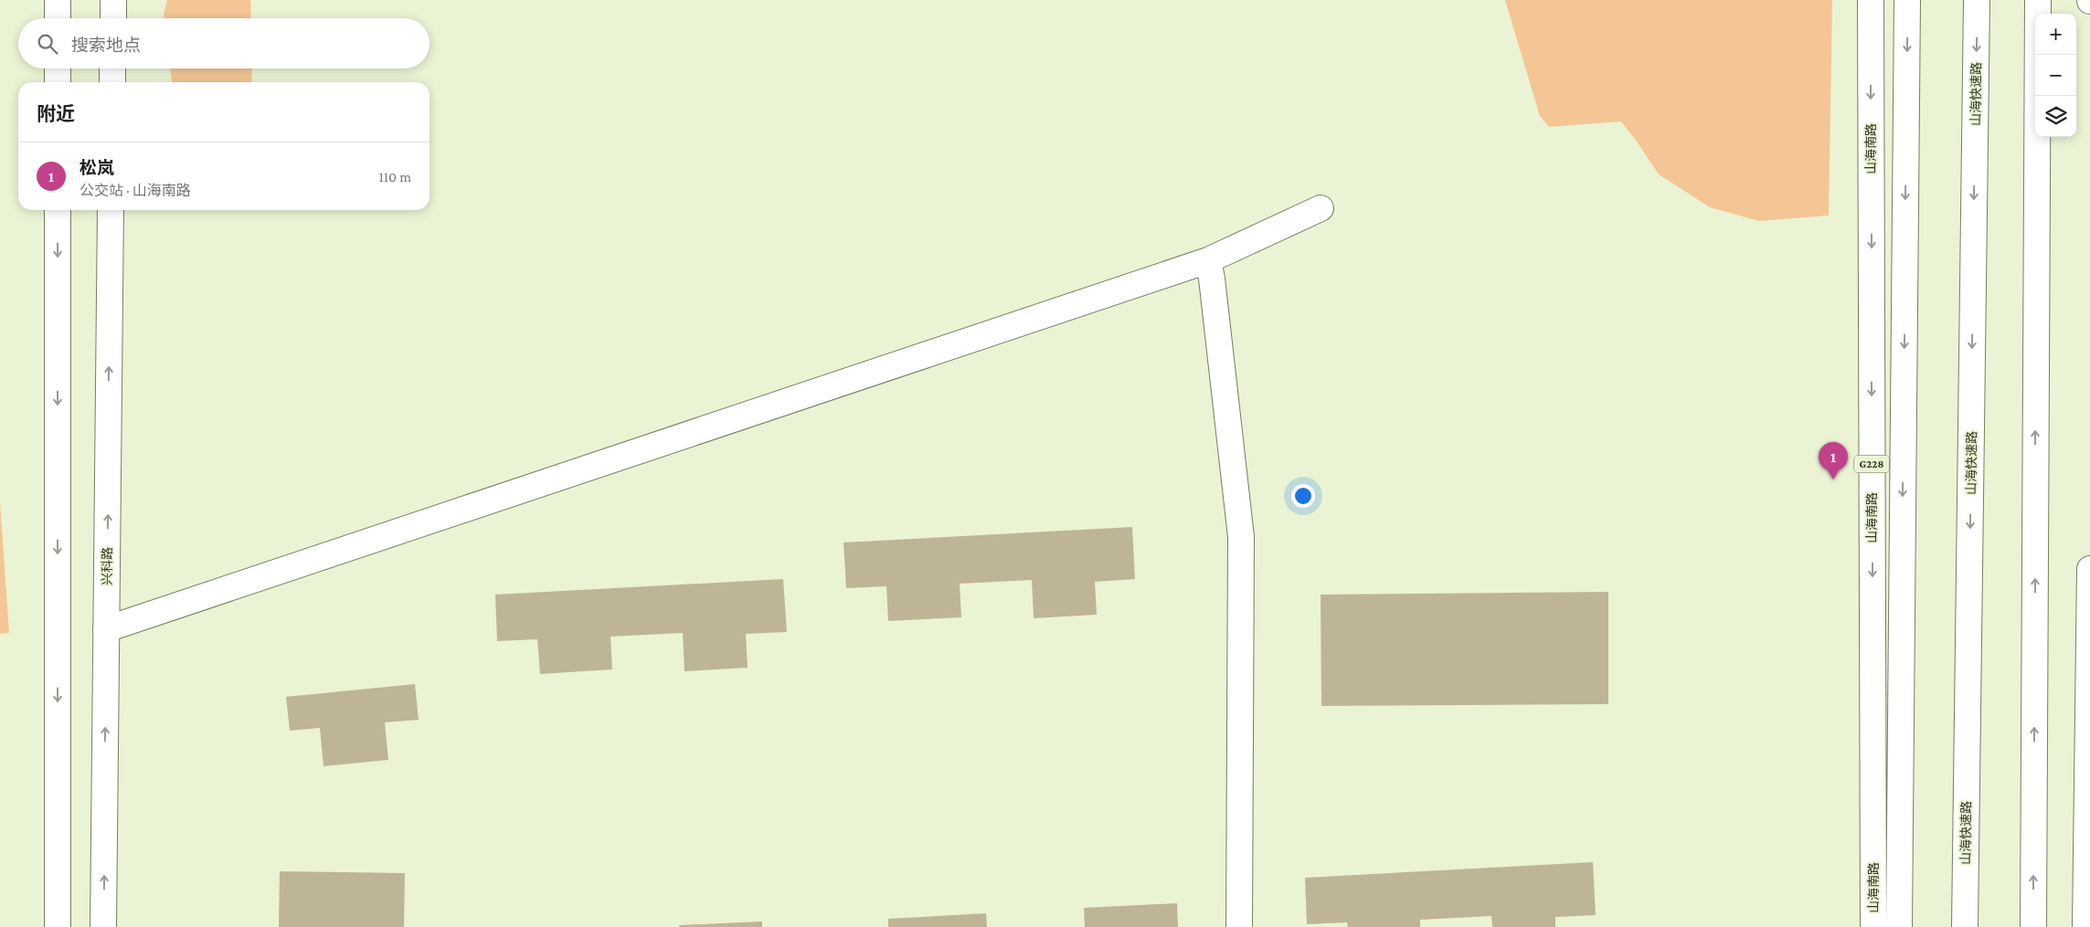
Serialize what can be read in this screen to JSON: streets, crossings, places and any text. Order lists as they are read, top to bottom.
{
  "streets": {
    "main road": [
      "山海快速路",
      "山海南路",
      "G228",
      "兴科路"
    ]
  },
  "page": {
    "map_buttons": ["+", "−"],
    "search": "搜索地点",
    "heading": "附近",
    "list": [
      {
        "mark": "1",
        "name": "松岚",
        "note": "公交站 · 山海南路",
        "value": "110 m"
      }
    ],
    "pins": "1"
  }
}
